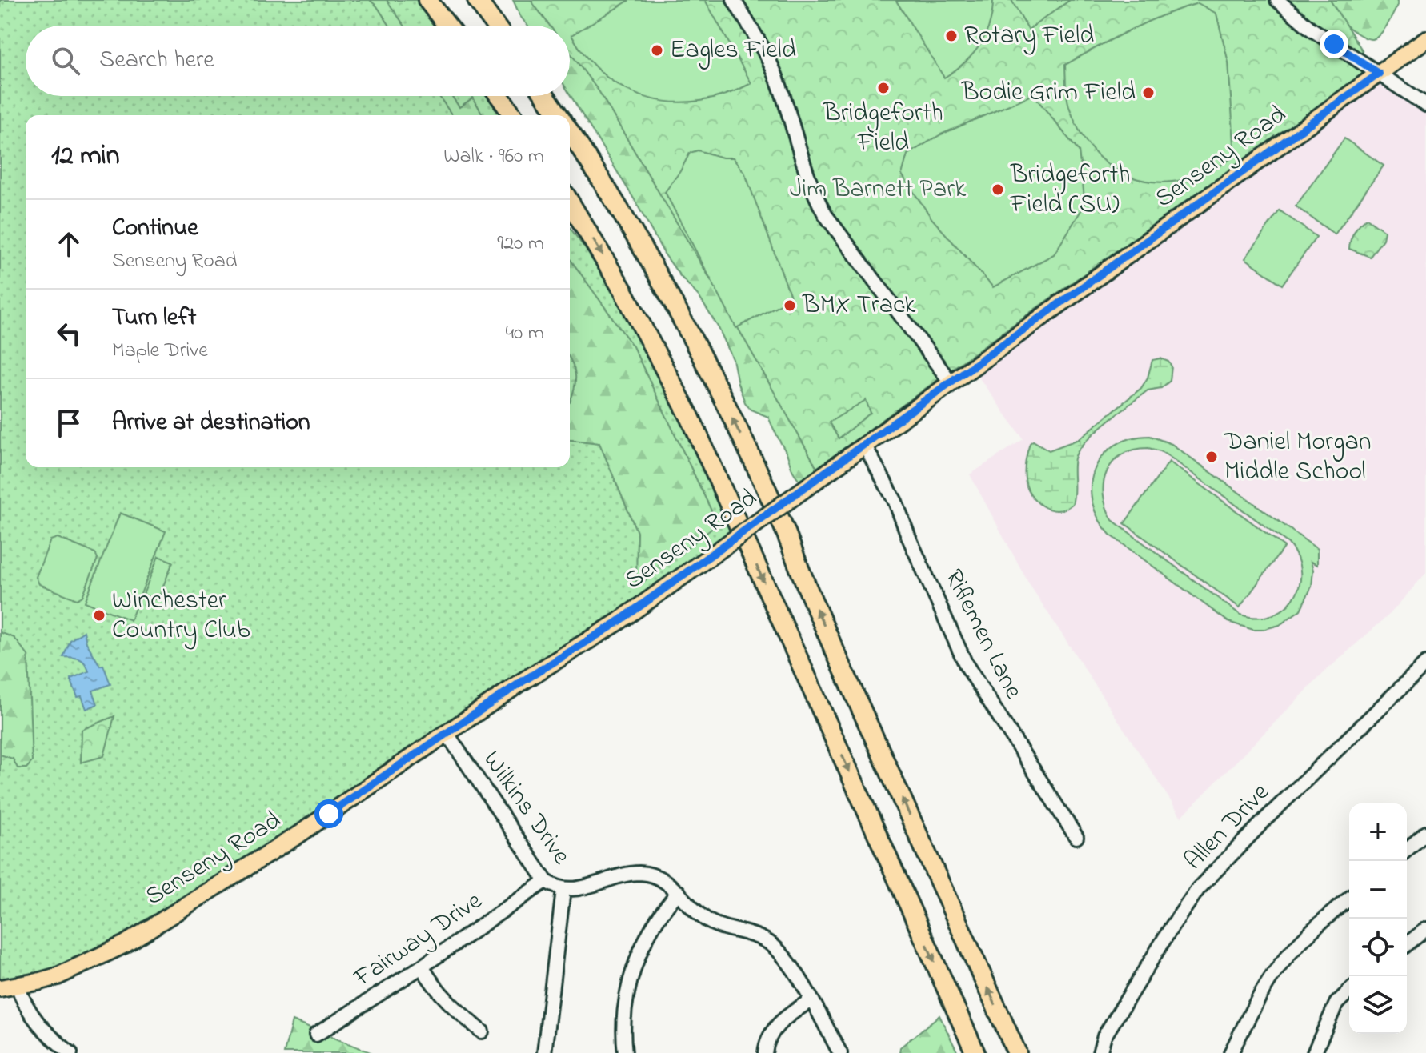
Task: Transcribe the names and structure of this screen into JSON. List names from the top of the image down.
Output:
{
  "streets": {
    "main road": ["Senseny Road"],
    "street": [
      "Riflemen Lane",
      "Wilkins Drive",
      "Allen Drive",
      "Fairway Drive"
    ]
  },
  "crossings": [
    ["Senseny Road", "Riflemen Lane"],
    ["Senseny Road", "Wilkins Drive"],
    ["Wilkins Drive", "Fairway Drive"]
  ],
  "parks": ["Jim Barnett Park"],
  "places": [
    "Rotary Field",
    "Eagles Field",
    "Bridgeforth Field",
    "Bodie Grim Field",
    "Bridgeforth Field (SU)",
    "BMX Track",
    "Daniel Morgan Middle School",
    "Winchester Country Club"
  ],
  "page": {
    "search": "Search here",
    "heading": ["12 min", "Walk · 960 m"],
    "list": [
      ["Continue", "Senseny Road", "920 m"],
      ["Turn left", "Maple Drive", "40 m"],
      "Arrive at destination"
    ],
    "map_buttons": ["+", "−"]
  }
}
